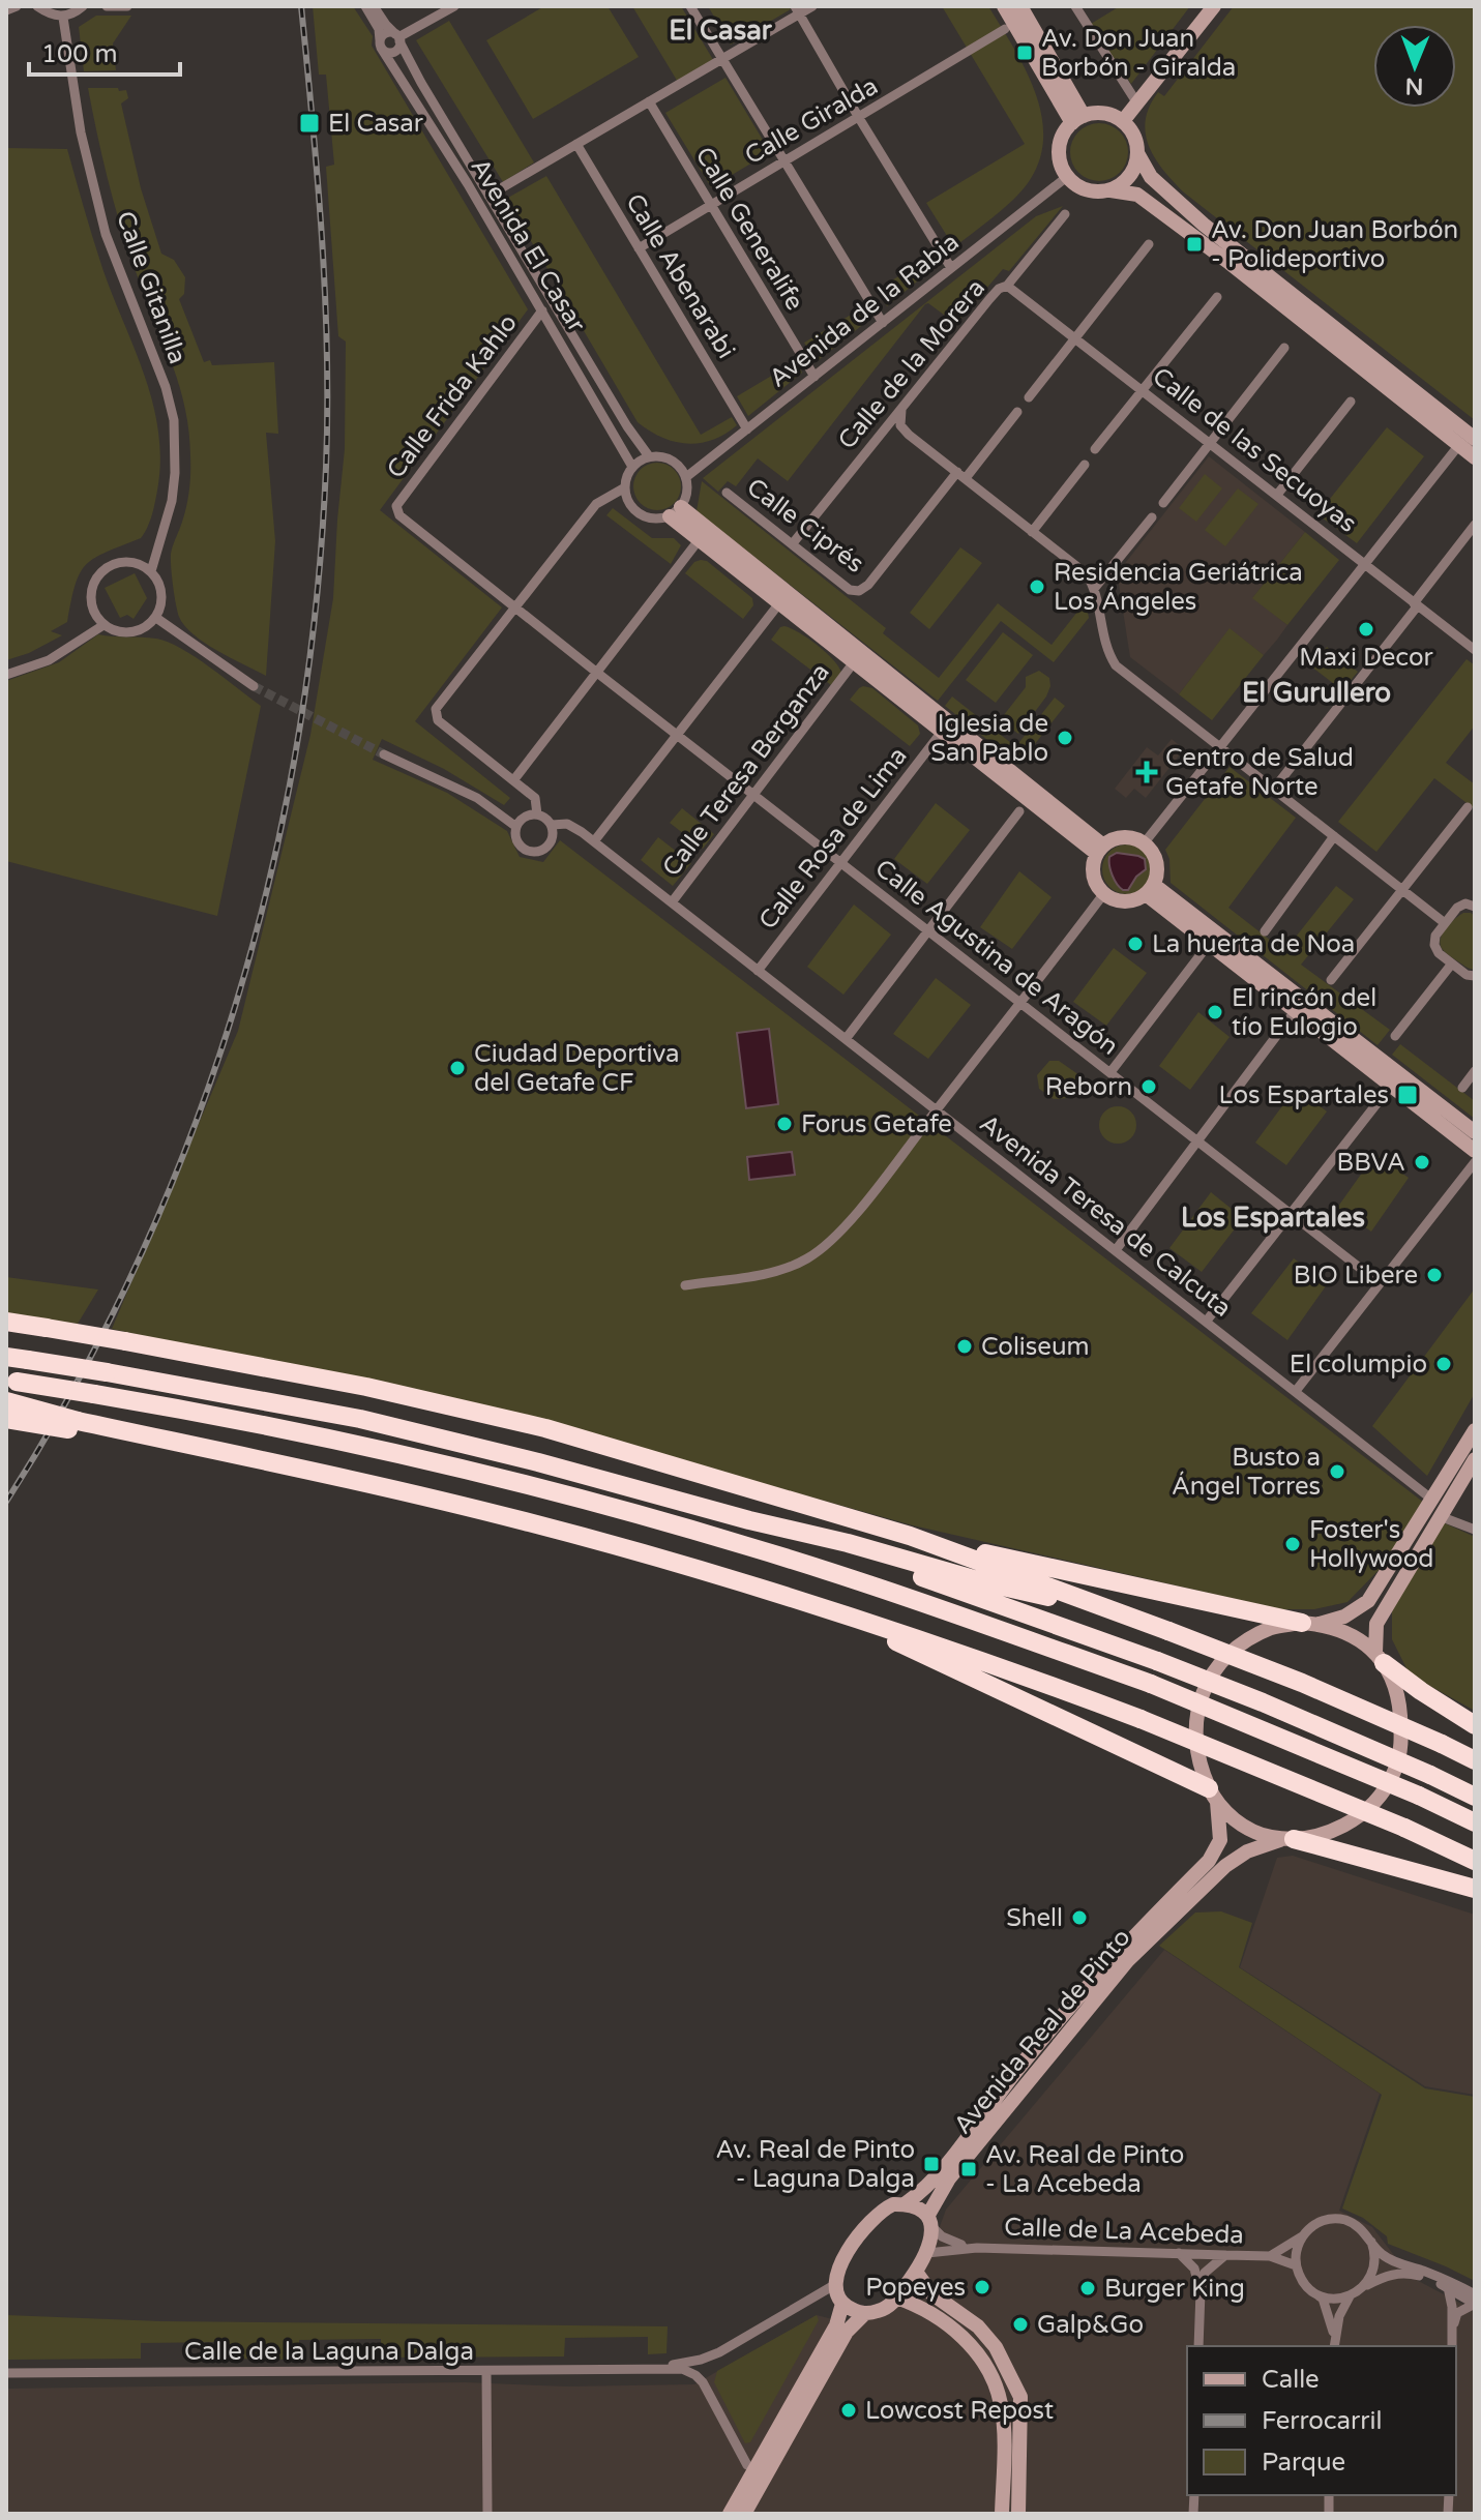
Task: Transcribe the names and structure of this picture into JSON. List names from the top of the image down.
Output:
{
  "streets": {
    "street": [
      "Calle Giralda",
      "Calle Generalife",
      "Avenida El Casar",
      "Calle Abenarabi",
      "Calle Gitanilla",
      "Avenida de la Rabia",
      "Calle de la Morera",
      "Calle Frida Kahlo",
      "Calle de las Secuoyas",
      "Calle Ciprés",
      "Calle Teresa Berganza",
      "Calle Rosa de Lima",
      "Calle Agustina de Aragón",
      "Avenida Teresa de Calcuta",
      "Avenida Real de Pinto",
      "Calle de La Acebeda",
      "Calle de la Laguna Dalga"
    ]
  },
  "crossings": [
    ["Calle Giralda", "Calle Generalife"],
    ["Calle Giralda", "Calle Abenarabi"],
    ["Calle Generalife", "Avenida de la Rabia"],
    ["Avenida El Casar", "Avenida de la Rabia"],
    ["Avenida El Casar", "Calle Frida Kahlo"],
    ["Calle Abenarabi", "Avenida de la Rabia"],
    ["Calle de la Morera", "Calle de las Secuoyas"],
    ["Calle de la Morera", "Calle Ciprés"],
    ["Calle Frida Kahlo", "Calle Agustina de Aragón"],
    ["Calle Teresa Berganza", "Calle Agustina de Aragón"],
    ["Calle Teresa Berganza", "Avenida Teresa de Calcuta"],
    ["Calle Rosa de Lima", "Calle Agustina de Aragón"],
    ["Calle Rosa de Lima", "Avenida Teresa de Calcuta"],
    ["Avenida Real de Pinto", "Calle de La Acebeda"],
    ["Avenida Real de Pinto", "Calle de la Laguna Dalga"],
    ["Calle de La Acebeda", "Calle de la Laguna Dalga"]
  ],
  "districts": ["El Casar", "El Gurullero", "Los Espartales"],
  "places": {
    "transit": [
      "Av. Don Juan Borbón - Giralda",
      "El Casar",
      "Av. Don Juan Borbón - Polideportivo",
      "Los Espartales",
      "Av. Real de Pinto - Laguna Dalga",
      "Av. Real de Pinto - La Acebeda"
    ],
    "other": [
      "Residencia Geriátrica Los Ángeles",
      "Maxi Decor",
      "Iglesia de San Pablo",
      "La huerta de Noa",
      "El rincón del tío Eulogio",
      "Ciudad Deportiva del Getafe CF",
      "Reborn",
      "Forus Getafe",
      "BBVA",
      "BIO Libere",
      "Coliseum",
      "El columpio",
      "Busto a Ángel Torres",
      "Foster's Hollywood",
      "Shell",
      "Popeyes",
      "Burger King",
      "Galp&Go",
      "Lowcost Repost"
    ],
    "health": ["Centro de Salud Getafe Norte"]
  },
  "legend": ["Calle", "Ferrocarril", "Parque"],
  "scale_bar": "100 m",
  "north": "bottom"
}
